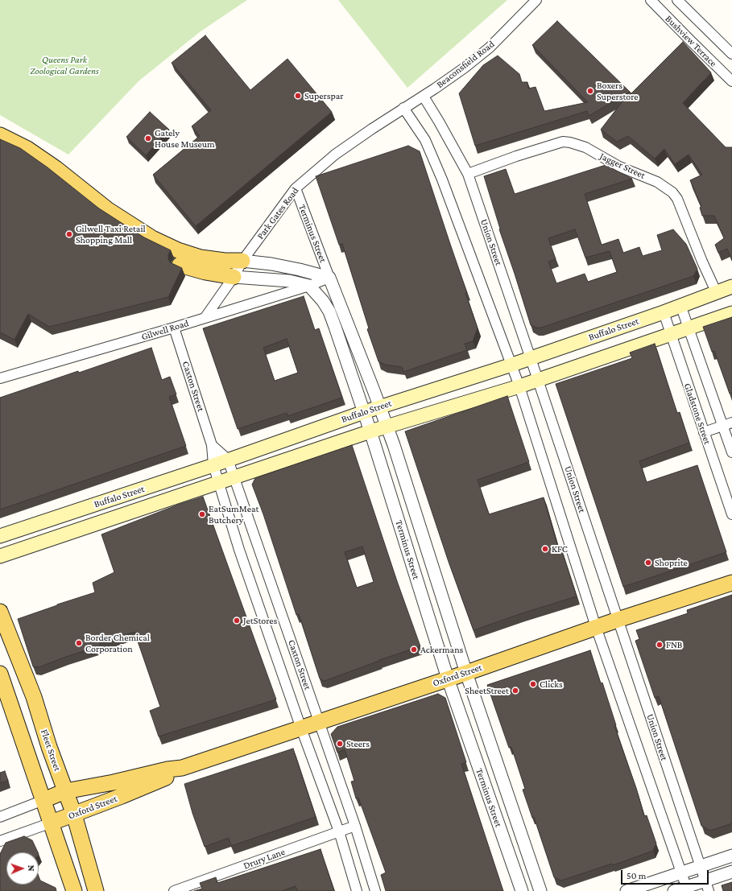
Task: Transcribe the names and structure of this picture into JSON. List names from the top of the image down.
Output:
{
  "streets": {
    "main road": ["Buffalo Street", "Oxford Street", "Fleet Street"],
    "street": [
      "Bushview Terrace",
      "Beaconsfield Road",
      "Jagger Street",
      "Park Gates Road",
      "Terminus Street",
      "Union Street",
      "Gilwell Road",
      "Caxton Street",
      "Gladstone Street",
      "Drury Lane"
    ]
  },
  "crossings": [
    ["Beaconsfield Road", "Park Gates Road"],
    ["Beaconsfield Road", "Union Street"],
    ["Jagger Street", "Union Street"],
    ["Jagger Street", "Buffalo Street"],
    ["Park Gates Road", "Terminus Street"],
    ["Park Gates Road", "Gilwell Road"],
    ["Terminus Street", "Buffalo Street"],
    ["Terminus Street", "Gilwell Road"],
    ["Terminus Street", "Oxford Street"],
    ["Union Street", "Buffalo Street"],
    ["Union Street", "Oxford Street"],
    ["Buffalo Street", "Caxton Street"],
    ["Buffalo Street", "Gladstone Street"],
    ["Gilwell Road", "Caxton Street"],
    ["Caxton Street", "Oxford Street"],
    ["Caxton Street", "Drury Lane"],
    ["Oxford Street", "Fleet Street"]
  ],
  "parks": ["Queens Park Zoological Gardens"],
  "places": [
    "Boxers Superstore",
    "Superspar",
    "Gately House Museum",
    "Gilwell Taxi Retail Shopping Mall",
    "EatSumMeat Butchery",
    "KFC",
    "Shoprite",
    "JetStores",
    "Border Chemical Corporation",
    "FNB",
    "Ackermans",
    "Clicks",
    "SheetStreet",
    "Steers"
  ],
  "scale_bar": "50 m",
  "north": "right"
}
